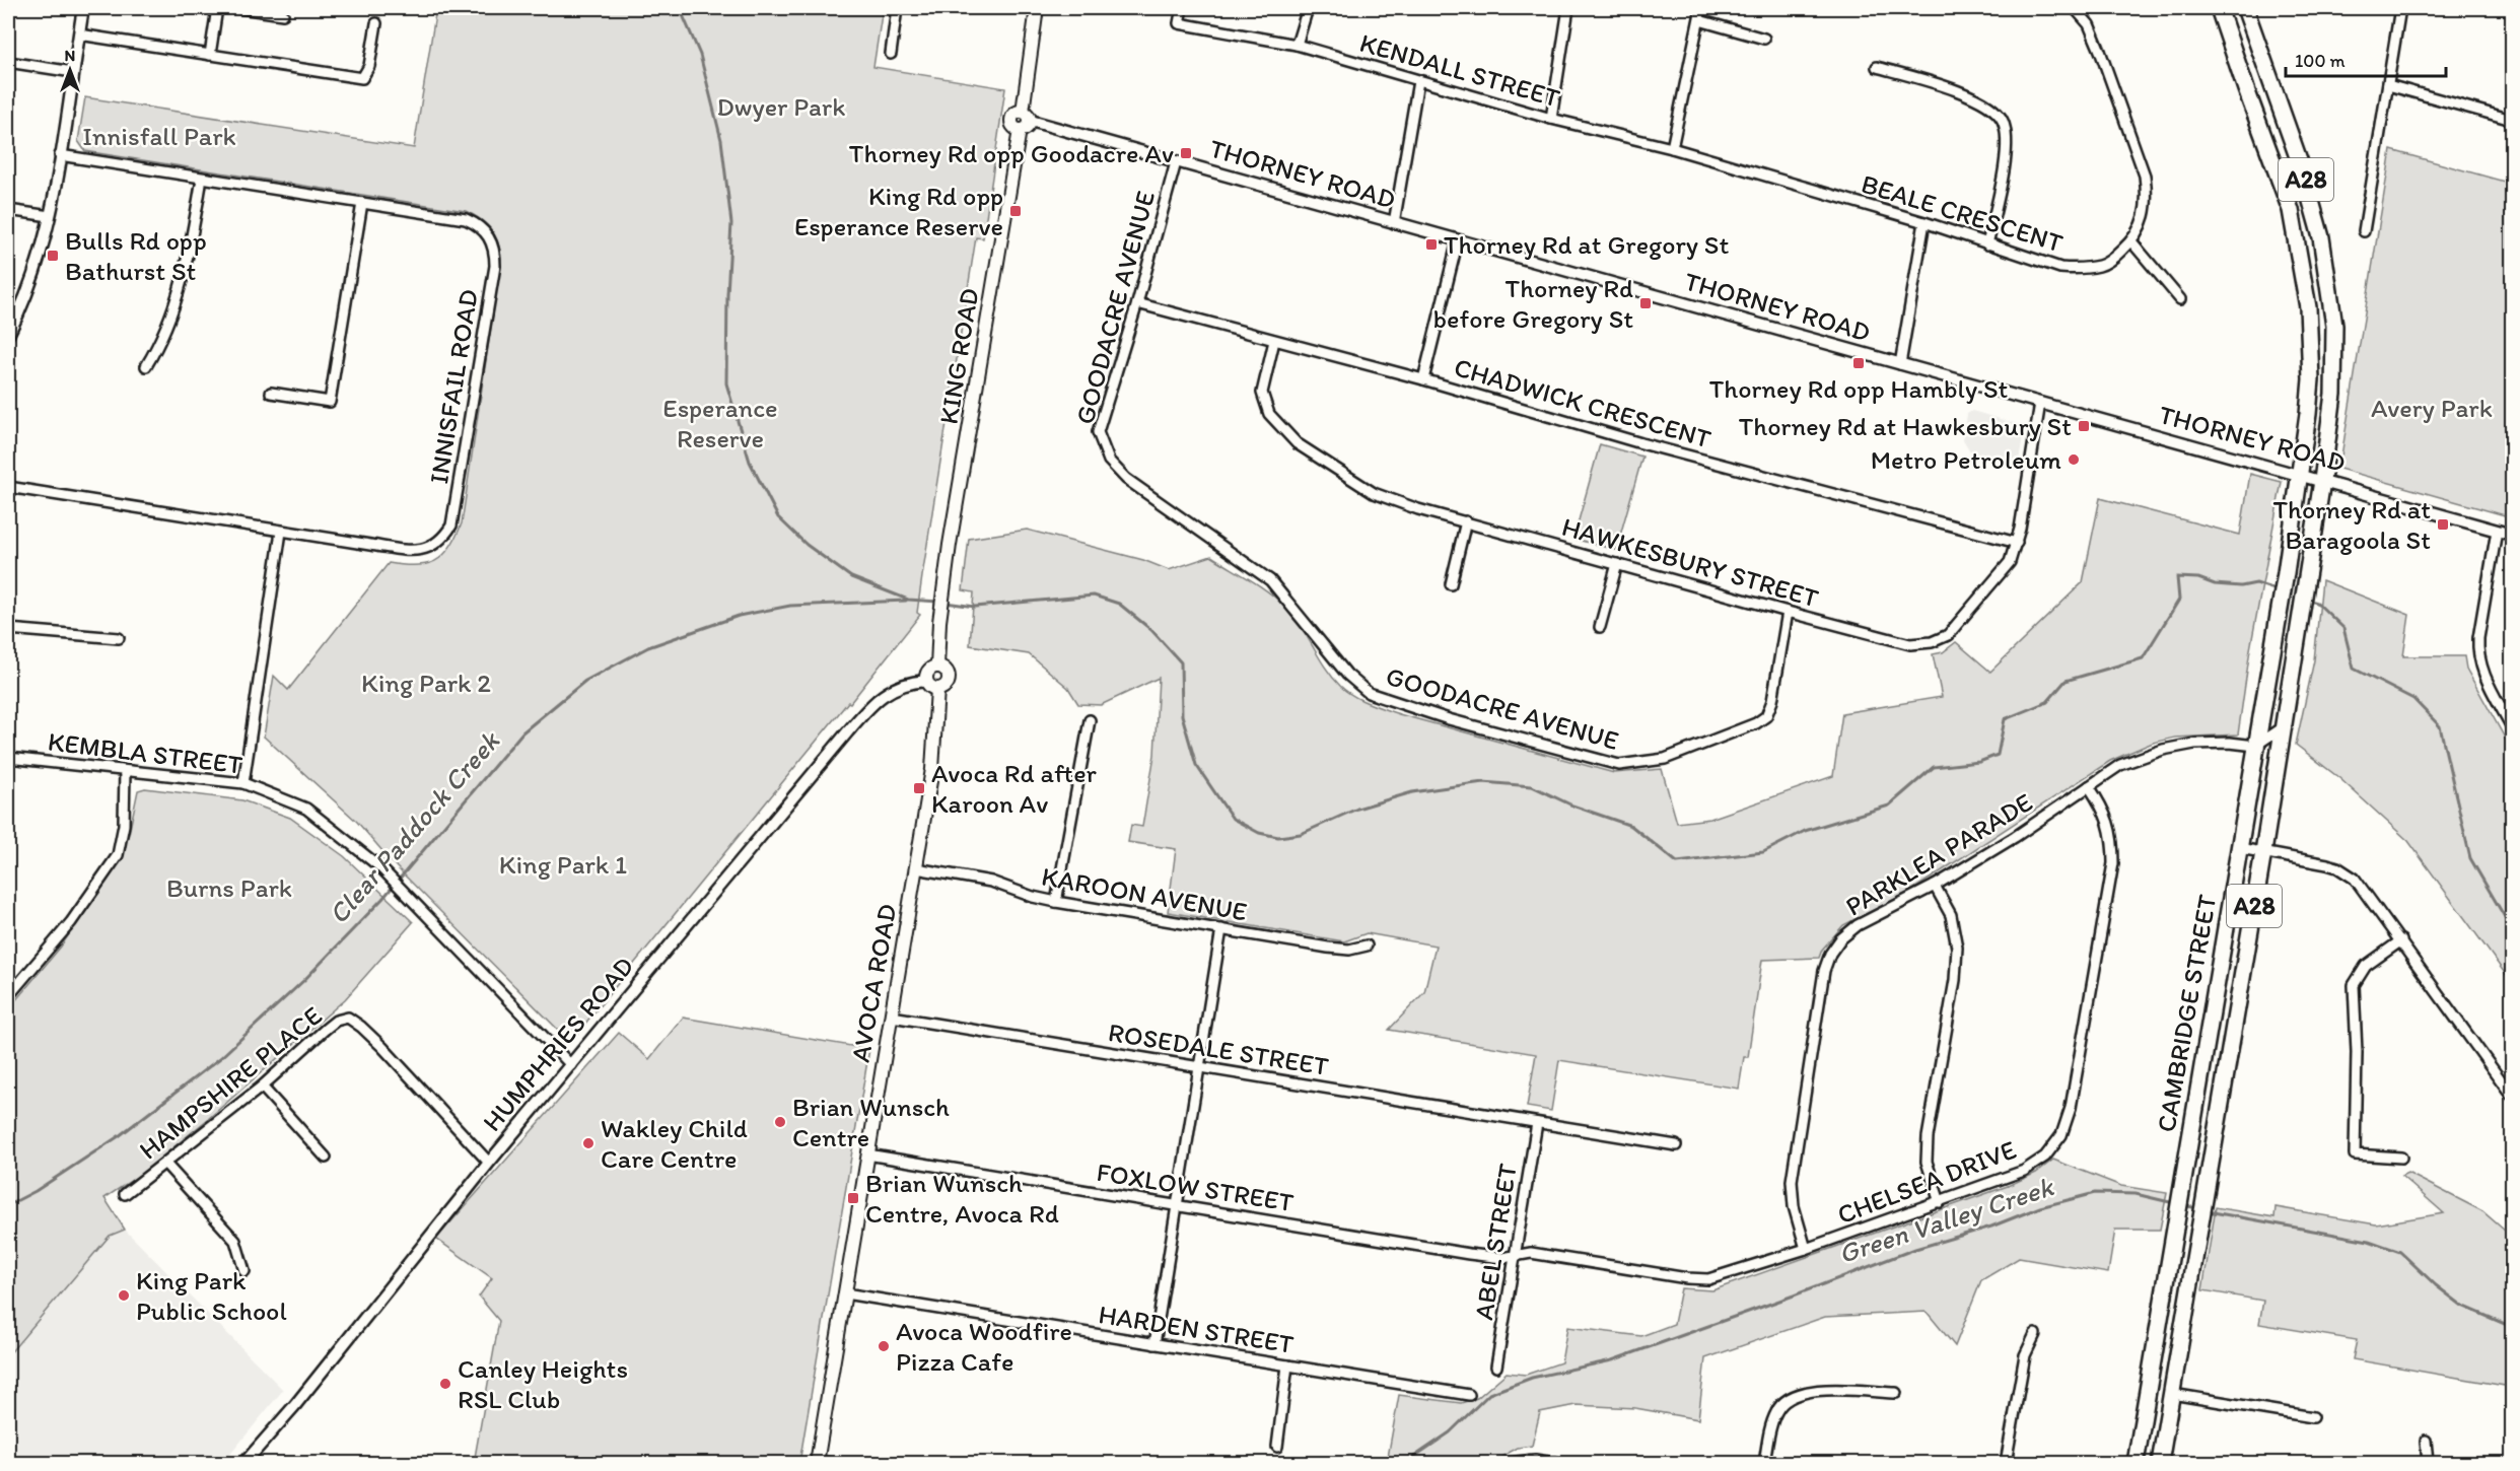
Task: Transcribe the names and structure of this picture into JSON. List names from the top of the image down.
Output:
{
  "streets": {
    "highway": ["A28", "CAMBRIDGE STREET"],
    "main road": ["KING ROAD", "AVOCA ROAD"],
    "street": [
      "KENDALL STREET",
      "THORNEY ROAD",
      "BEALE CRESCENT",
      "GOODACRE AVENUE",
      "INNISFAIL ROAD",
      "CHADWICK CRESCENT",
      "HAWKESBURY STREET",
      "KEMBLA STREET",
      "PARKLEA PARADE",
      "KAROON AVENUE",
      "HUMPHRIES ROAD",
      "ROSEDALE STREET",
      "HAMPSHIRE PLACE",
      "CHELSEA DRIVE",
      "FOXLOW STREET",
      "ABEL STREET",
      "HARDEN STREET"
    ]
  },
  "crossings": [
    ["KENDALL STREET", "BEALE CRESCENT"],
    ["THORNEY ROAD", "A28"],
    ["THORNEY ROAD", "GOODACRE AVENUE"],
    ["THORNEY ROAD", "KING ROAD"],
    ["THORNEY ROAD", "HAWKESBURY STREET"],
    ["THORNEY ROAD", "CAMBRIDGE STREET"],
    ["A28", "CAMBRIDGE STREET"],
    ["GOODACRE AVENUE", "CHADWICK CRESCENT"],
    ["GOODACRE AVENUE", "HAWKESBURY STREET"],
    ["KING ROAD", "AVOCA ROAD"],
    ["CHADWICK CRESCENT", "HAWKESBURY STREET"],
    ["KEMBLA STREET", "HUMPHRIES ROAD"],
    ["PARKLEA PARADE", "CAMBRIDGE STREET"],
    ["PARKLEA PARADE", "CHELSEA DRIVE"],
    ["KAROON AVENUE", "AVOCA ROAD"],
    ["AVOCA ROAD", "HUMPHRIES ROAD"],
    ["AVOCA ROAD", "ROSEDALE STREET"],
    ["AVOCA ROAD", "FOXLOW STREET"],
    ["AVOCA ROAD", "HARDEN STREET"],
    ["HUMPHRIES ROAD", "HAMPSHIRE PLACE"],
    ["ROSEDALE STREET", "ABEL STREET"],
    ["CHELSEA DRIVE", "FOXLOW STREET"],
    ["CHELSEA DRIVE", "ABEL STREET"],
    ["FOXLOW STREET", "ABEL STREET"]
  ],
  "water": ["Clear Paddock Creek", "Green Valley Creek"],
  "parks": [
    "Dwyer Park",
    "Innisfall Park",
    "Esperance Reserve",
    "Avery Park",
    "King Park 2",
    "King Park 1",
    "Burns Park"
  ],
  "places": {
    "transit": [
      "Thorney Rd opp Goodacre Av",
      "King Rd opp Esperance Reserve",
      "Thorney Rd at Gregory St",
      "Bulls Rd opp Bathurst St",
      "Thorney Rd before Gregory St",
      "Thorney Rd opp Hambly St",
      "Thorney Rd at Hawkesbury St",
      "Thorney Rd at Baragoola St",
      "Avoca Rd after Karoon Av",
      "Brian Wunsch Centre, Avoca Rd"
    ],
    "other": [
      "Metro Petroleum",
      "Brian Wunsch Centre",
      "Wakley Child Care Centre",
      "King Park Public School",
      "Avoca Woodfire Pizza Cafe",
      "Canley Heights RSL Club"
    ]
  },
  "scale_bar": "100 m",
  "north": "top"
}
